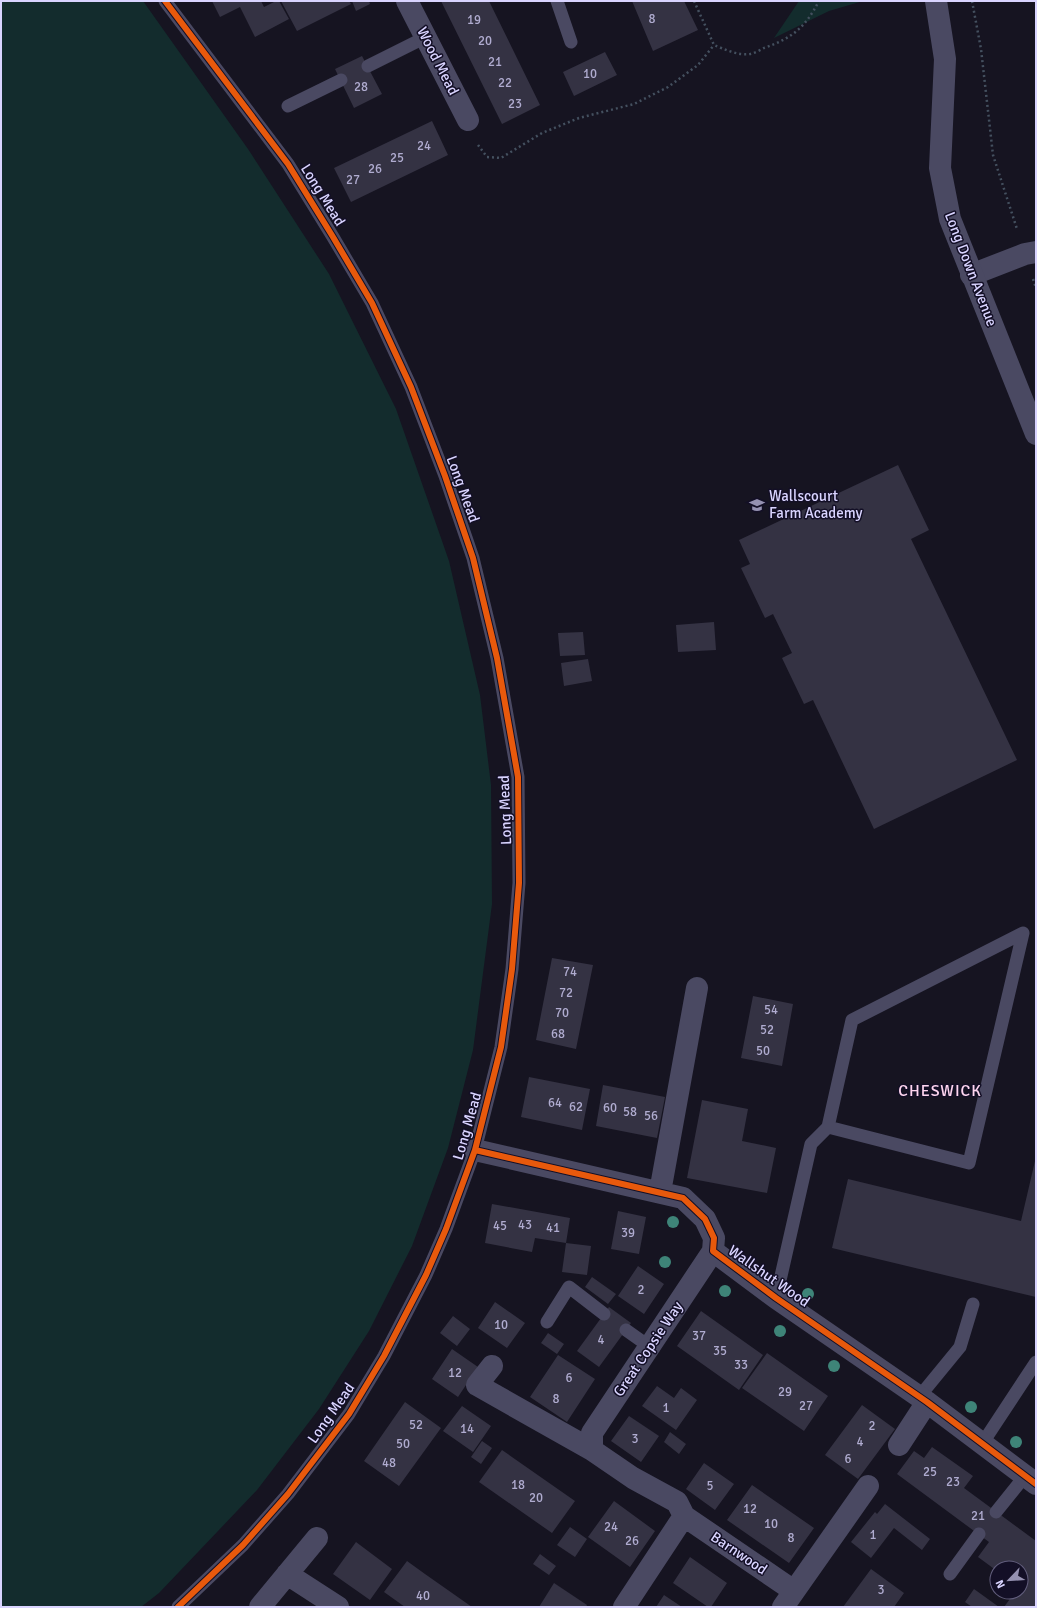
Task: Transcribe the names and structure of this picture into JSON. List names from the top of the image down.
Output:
{
  "streets": {
    "street": [
      "Wood Mead",
      "Long Down Avenue",
      "Wallshut Wood",
      "Great Copsie Way",
      "Barnwood"
    ],
    "lane": ["Long Mead"]
  },
  "crossings": [
    ["Long Mead", "Wallshut Wood"],
    ["Wallshut Wood", "Great Copsie Way"]
  ],
  "districts": ["CHESWICK"],
  "places": {
    "school or university": ["Wallscourt Farm Academy"]
  },
  "house_numbers": [
    "8",
    "19",
    "20",
    "21",
    "10",
    "22",
    "28",
    "23",
    "24",
    "25",
    "26",
    "27",
    "74",
    "72",
    "54",
    "70",
    "52",
    "68",
    "50",
    "64",
    "62",
    "60",
    "58",
    "56",
    "43",
    "45",
    "41",
    "39",
    "2",
    "10",
    "37",
    "4",
    "35",
    "33",
    "12",
    "6",
    "29",
    "8",
    "27",
    "1",
    "52",
    "2",
    "14",
    "3",
    "4",
    "50",
    "6",
    "48",
    "25",
    "23",
    "18",
    "5",
    "20",
    "12",
    "21",
    "10",
    "24",
    "1",
    "8",
    "26",
    "3",
    "40"
  ],
  "north": "bottom left"
}
